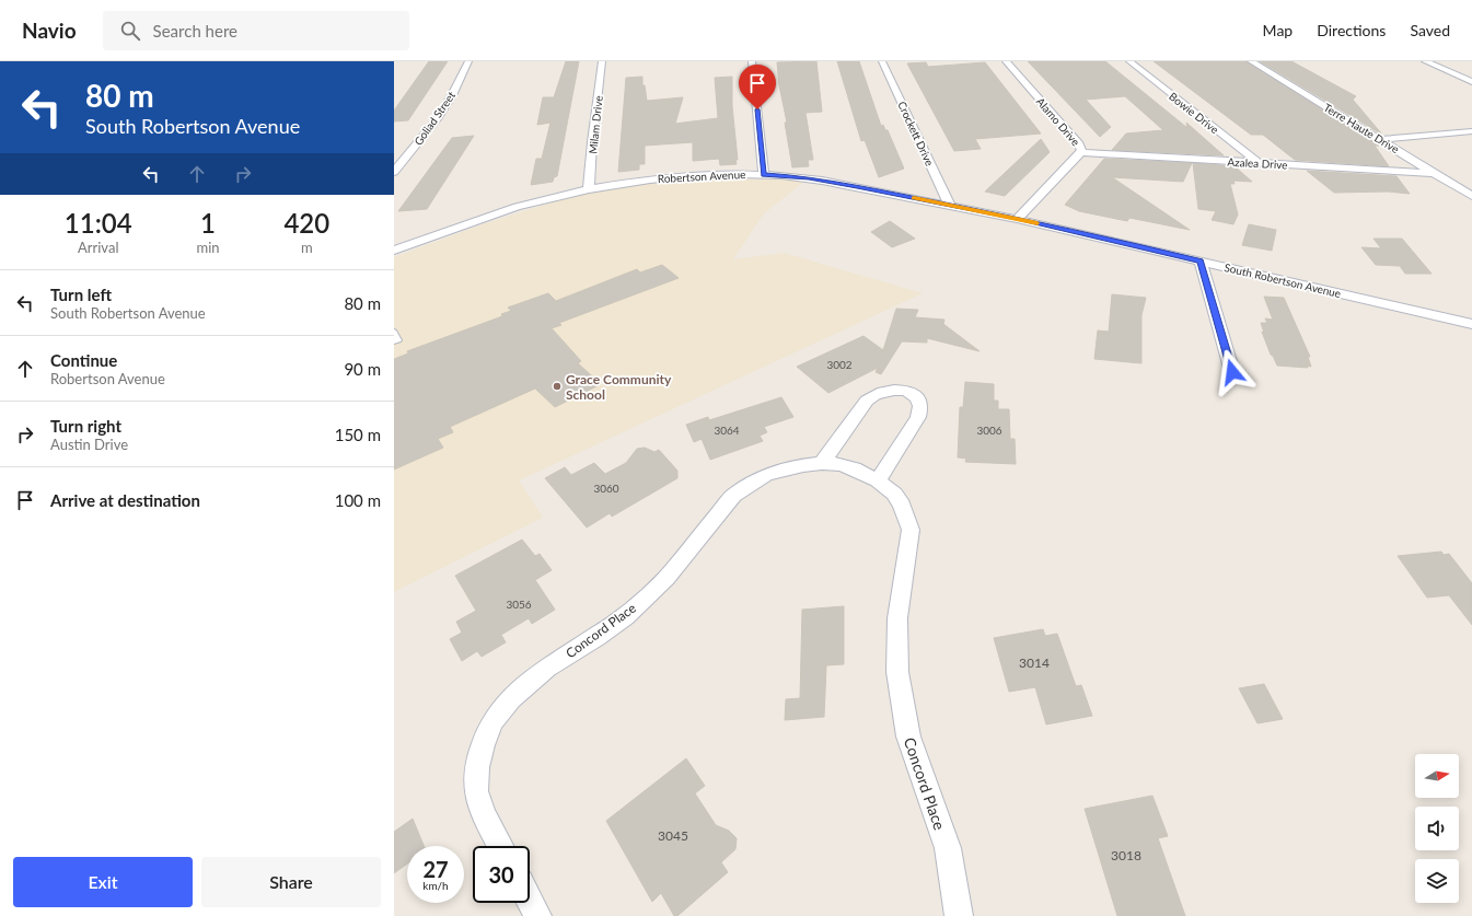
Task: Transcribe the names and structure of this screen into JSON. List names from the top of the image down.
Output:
{
  "streets": {
    "street": [
      "Bowie Drive",
      "Goliad Street",
      "Alamo Drive",
      "Milam Drive",
      "Terre Haute Drive",
      "Crockett Drive",
      "Azalea Drive",
      "Robertson Avenue",
      "South Robertson Avenue",
      "Concord Place"
    ]
  },
  "crossings": [
    ["Bowie Drive", "Azalea Drive"],
    ["Alamo Drive", "Azalea Drive"],
    ["Alamo Drive", "Robertson Avenue"],
    ["Alamo Drive", "South Robertson Avenue"],
    ["Milam Drive", "Robertson Avenue"],
    ["Terre Haute Drive", "Azalea Drive"],
    ["Crockett Drive", "Robertson Avenue"],
    ["Robertson Avenue", "South Robertson Avenue"]
  ],
  "places": ["Grace Community School"],
  "house_numbers": [
    "3002",
    "3064",
    "3006",
    "3060",
    "3056",
    "3014",
    "3045",
    "3018"
  ],
  "north": "right",
  "page": {
    "header": "Navio",
    "search": "Search here",
    "nav": ["Map", "Directions", "Saved"],
    "turn": ["80 m", "South Robertson Avenue"],
    "eta": [
      "11:04",
      "Arrival",
      "1",
      "min",
      "420",
      "m"
    ],
    "list": [
      {
        "name": "Turn left",
        "note": "South Robertson Avenue",
        "value": "80 m"
      },
      {
        "name": "Continue",
        "note": "Robertson Avenue",
        "value": "90 m"
      },
      {
        "name": "Turn right",
        "note": "Austin Drive",
        "value": "150 m"
      },
      {
        "name": "Arrive at destination",
        "value": "100 m"
      }
    ],
    "speed": "27 km/h",
    "limit": "30",
    "buttons": ["Exit", "Share"]
  }
}
